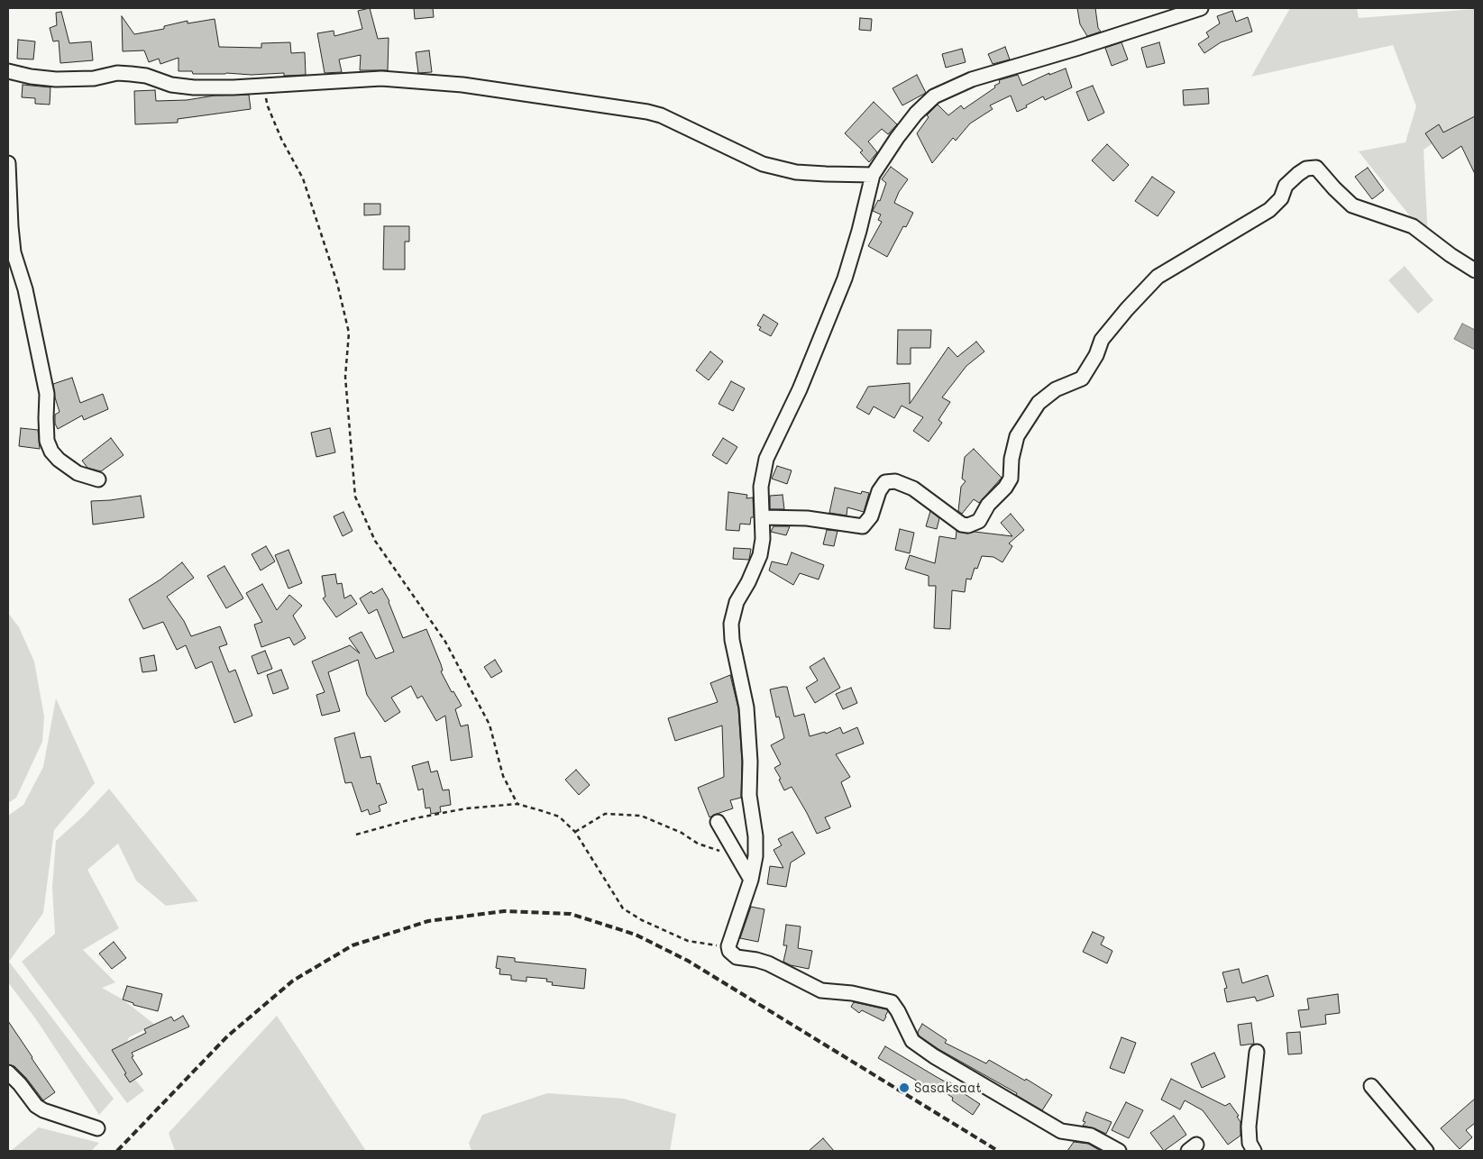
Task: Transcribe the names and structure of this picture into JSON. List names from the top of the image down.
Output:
{
  "places": ["Sasaksaat"]
}
